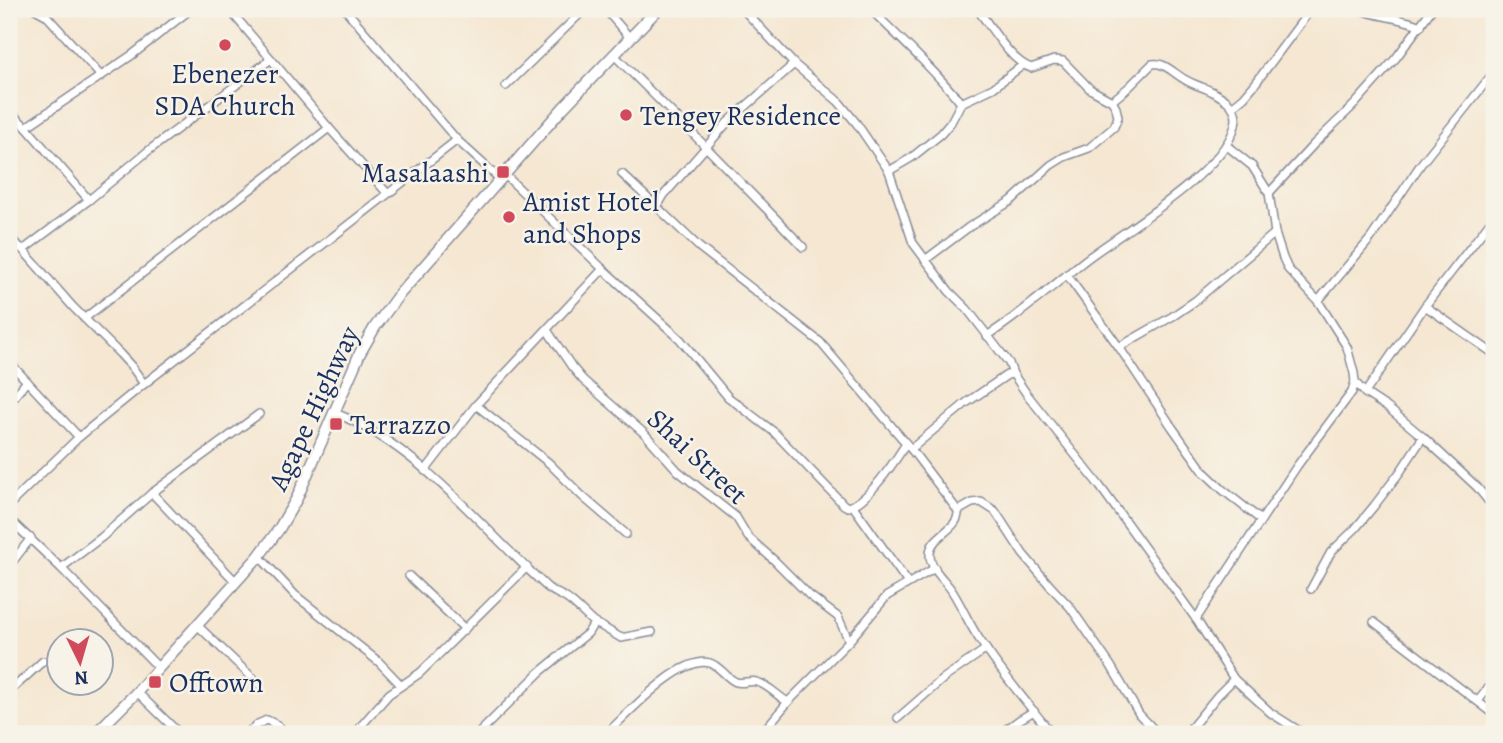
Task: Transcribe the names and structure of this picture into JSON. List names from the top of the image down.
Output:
{
  "streets": {
    "street": ["Agape Highway", "Shai Street"]
  },
  "places": {
    "other": ["Ebenezer SDA Church", "Tengey Residence", "Amist Hotel and Shops"],
    "transit": ["Masalaashi", "Tarrazzo", "Offtown"]
  },
  "north": "bottom"
}
